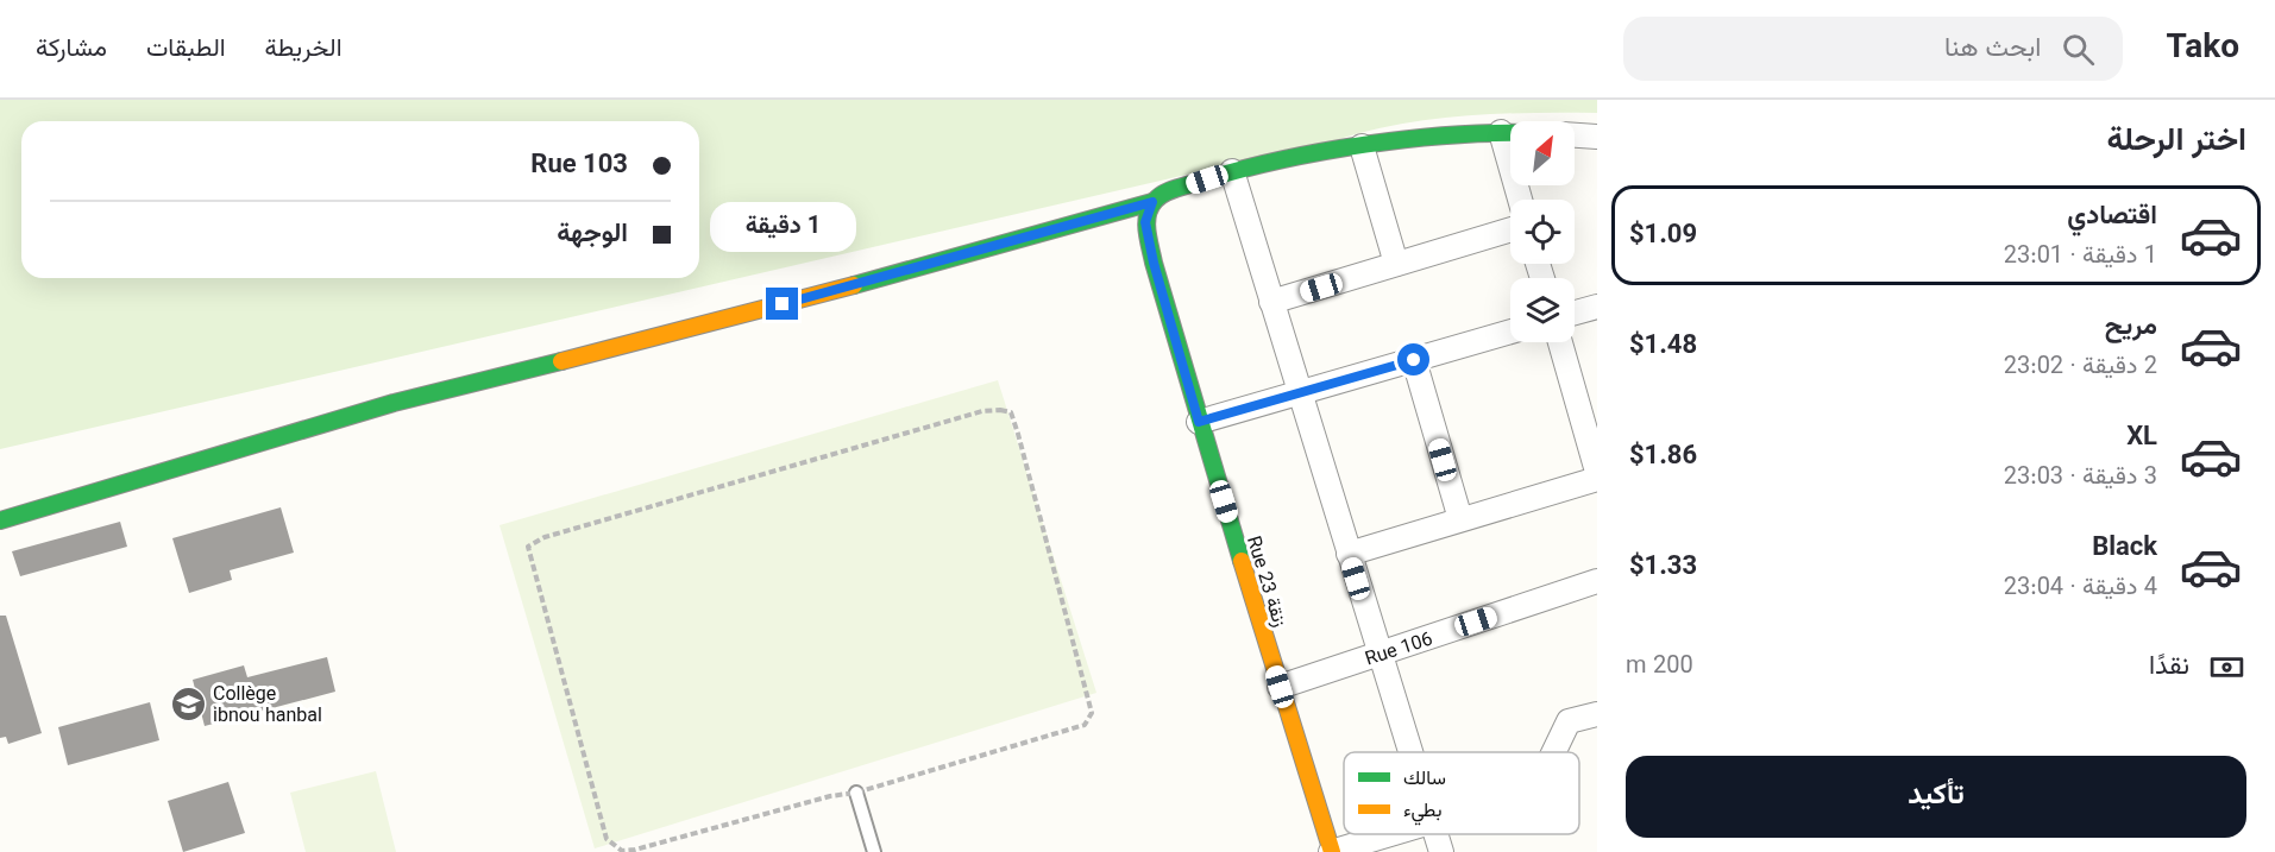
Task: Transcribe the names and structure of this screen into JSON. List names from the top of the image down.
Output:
{
  "streets": {
    "street": ["Rue 23 زنقة", "Rue 106"]
  },
  "crossings": [
    ["Rue 23 زنقة", "Rue 106"]
  ],
  "places": {
    "school or university": ["Collège ibnou hanbal"]
  },
  "legend": ["سالك", "بطيء"],
  "north": "top right",
  "page": {
    "header": "Tako",
    "search": "ابحث هنا",
    "nav": ["الخريطة", "الطبقات", "مشاركة"],
    "heading": "اختر الرحلة",
    "banner": ["Rue 103", "الوجهة"],
    "list": [
      {
        "name": "اقتصادي",
        "note": "1 دقيقة · 23:01",
        "value": "$1.09"
      },
      {
        "name": "مريح",
        "note": "2 دقيقة · 23:02",
        "value": "$1.48"
      },
      {
        "name": "XL",
        "note": "3 دقيقة · 23:03",
        "value": "$1.86"
      },
      {
        "name": "Black",
        "note": "4 دقيقة · 23:04",
        "value": "$1.33"
      }
    ],
    "bubble": "1 دقيقة",
    "pay": ["نقدًا", "200 m"],
    "buttons": "تأكيد"
  }
}
